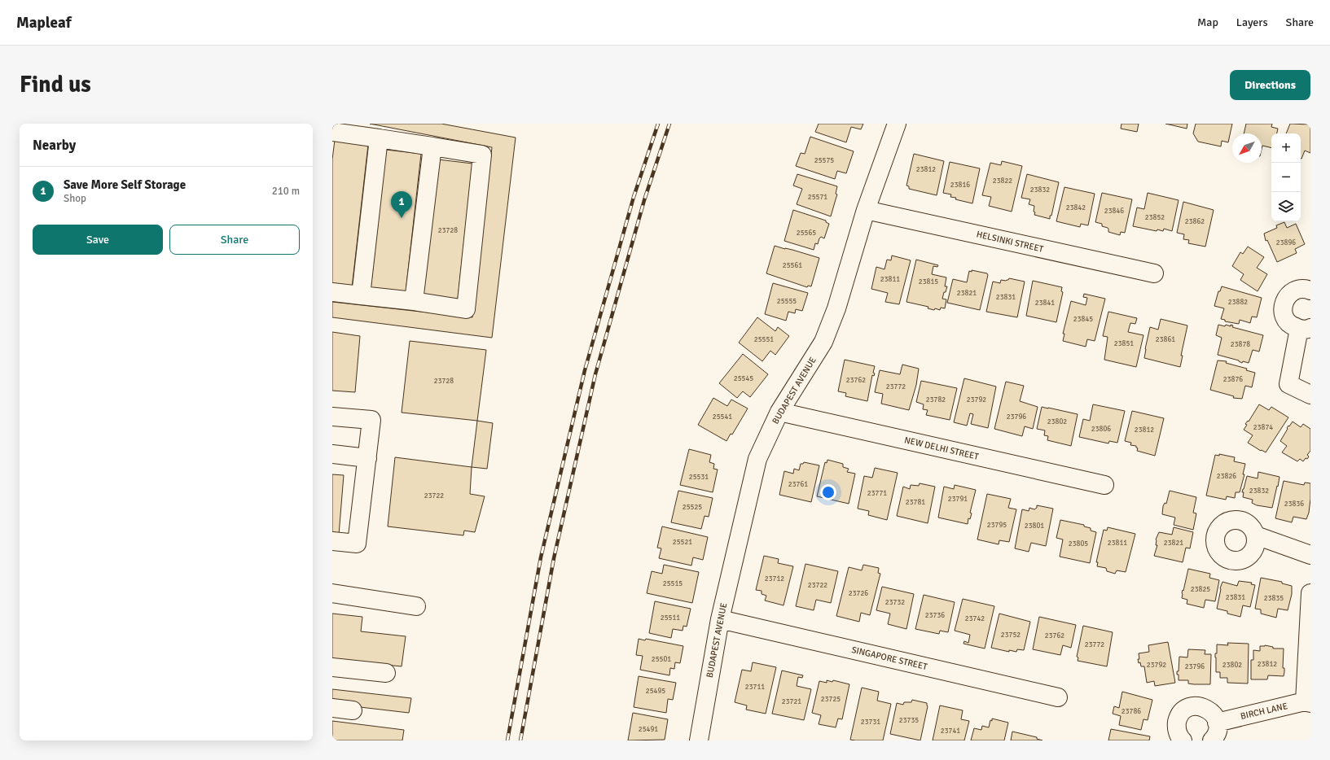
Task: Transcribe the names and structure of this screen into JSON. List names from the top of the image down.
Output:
{
  "streets": {
    "street": [
      "HELSINKI STREET",
      "BUDAPEST AVENUE",
      "NEW DELHI STREET",
      "SINGAPORE STREET",
      "BIRCH LANE"
    ]
  },
  "crossings": [
    ["HELSINKI STREET", "BUDAPEST AVENUE"],
    ["BUDAPEST AVENUE", "NEW DELHI STREET"],
    ["BUDAPEST AVENUE", "SINGAPORE STREET"]
  ],
  "house_numbers": [
    "25575",
    "23812",
    "23822",
    "23816",
    "23832",
    "25571",
    "23842",
    "23846",
    "23852",
    "23862",
    "23728",
    "25565",
    "23896",
    "25561",
    "23811",
    "23815",
    "23821",
    "23831",
    "25555",
    "23882",
    "23841",
    "23845",
    "25551",
    "23861",
    "23851",
    "23878",
    "25545",
    "23876",
    "23762",
    "23728",
    "23772",
    "23782",
    "23792",
    "25541",
    "23796",
    "23802",
    "23874",
    "23806",
    "23812",
    "23826",
    "25531",
    "23761",
    "23832",
    "23771",
    "23722",
    "23791",
    "23781",
    "23836",
    "25525",
    "23795",
    "23801",
    "25521",
    "23811",
    "23821",
    "23805",
    "23712",
    "25515",
    "23722",
    "23825",
    "23726",
    "23831",
    "23835",
    "23732",
    "23736",
    "25511",
    "23742",
    "23752",
    "23762",
    "23772",
    "25501",
    "23812",
    "23792",
    "23802",
    "23796",
    "23711",
    "25495",
    "23725",
    "23721",
    "23786",
    "23735",
    "23731",
    "25491",
    "23741"
  ],
  "north": "bottom left",
  "page": {
    "header": "Mapleaf",
    "nav": ["Map", "Layers", "Share"],
    "buttons": [
      "Directions",
      ["Save", "Share"]
    ],
    "title": "Find us",
    "heading": "Nearby",
    "map_buttons": ["+", "−"],
    "list": [
      {
        "mark": "1",
        "name": "Save More Self Storage",
        "note": "Shop",
        "value": "210 m"
      }
    ],
    "pins": "1"
  }
}
